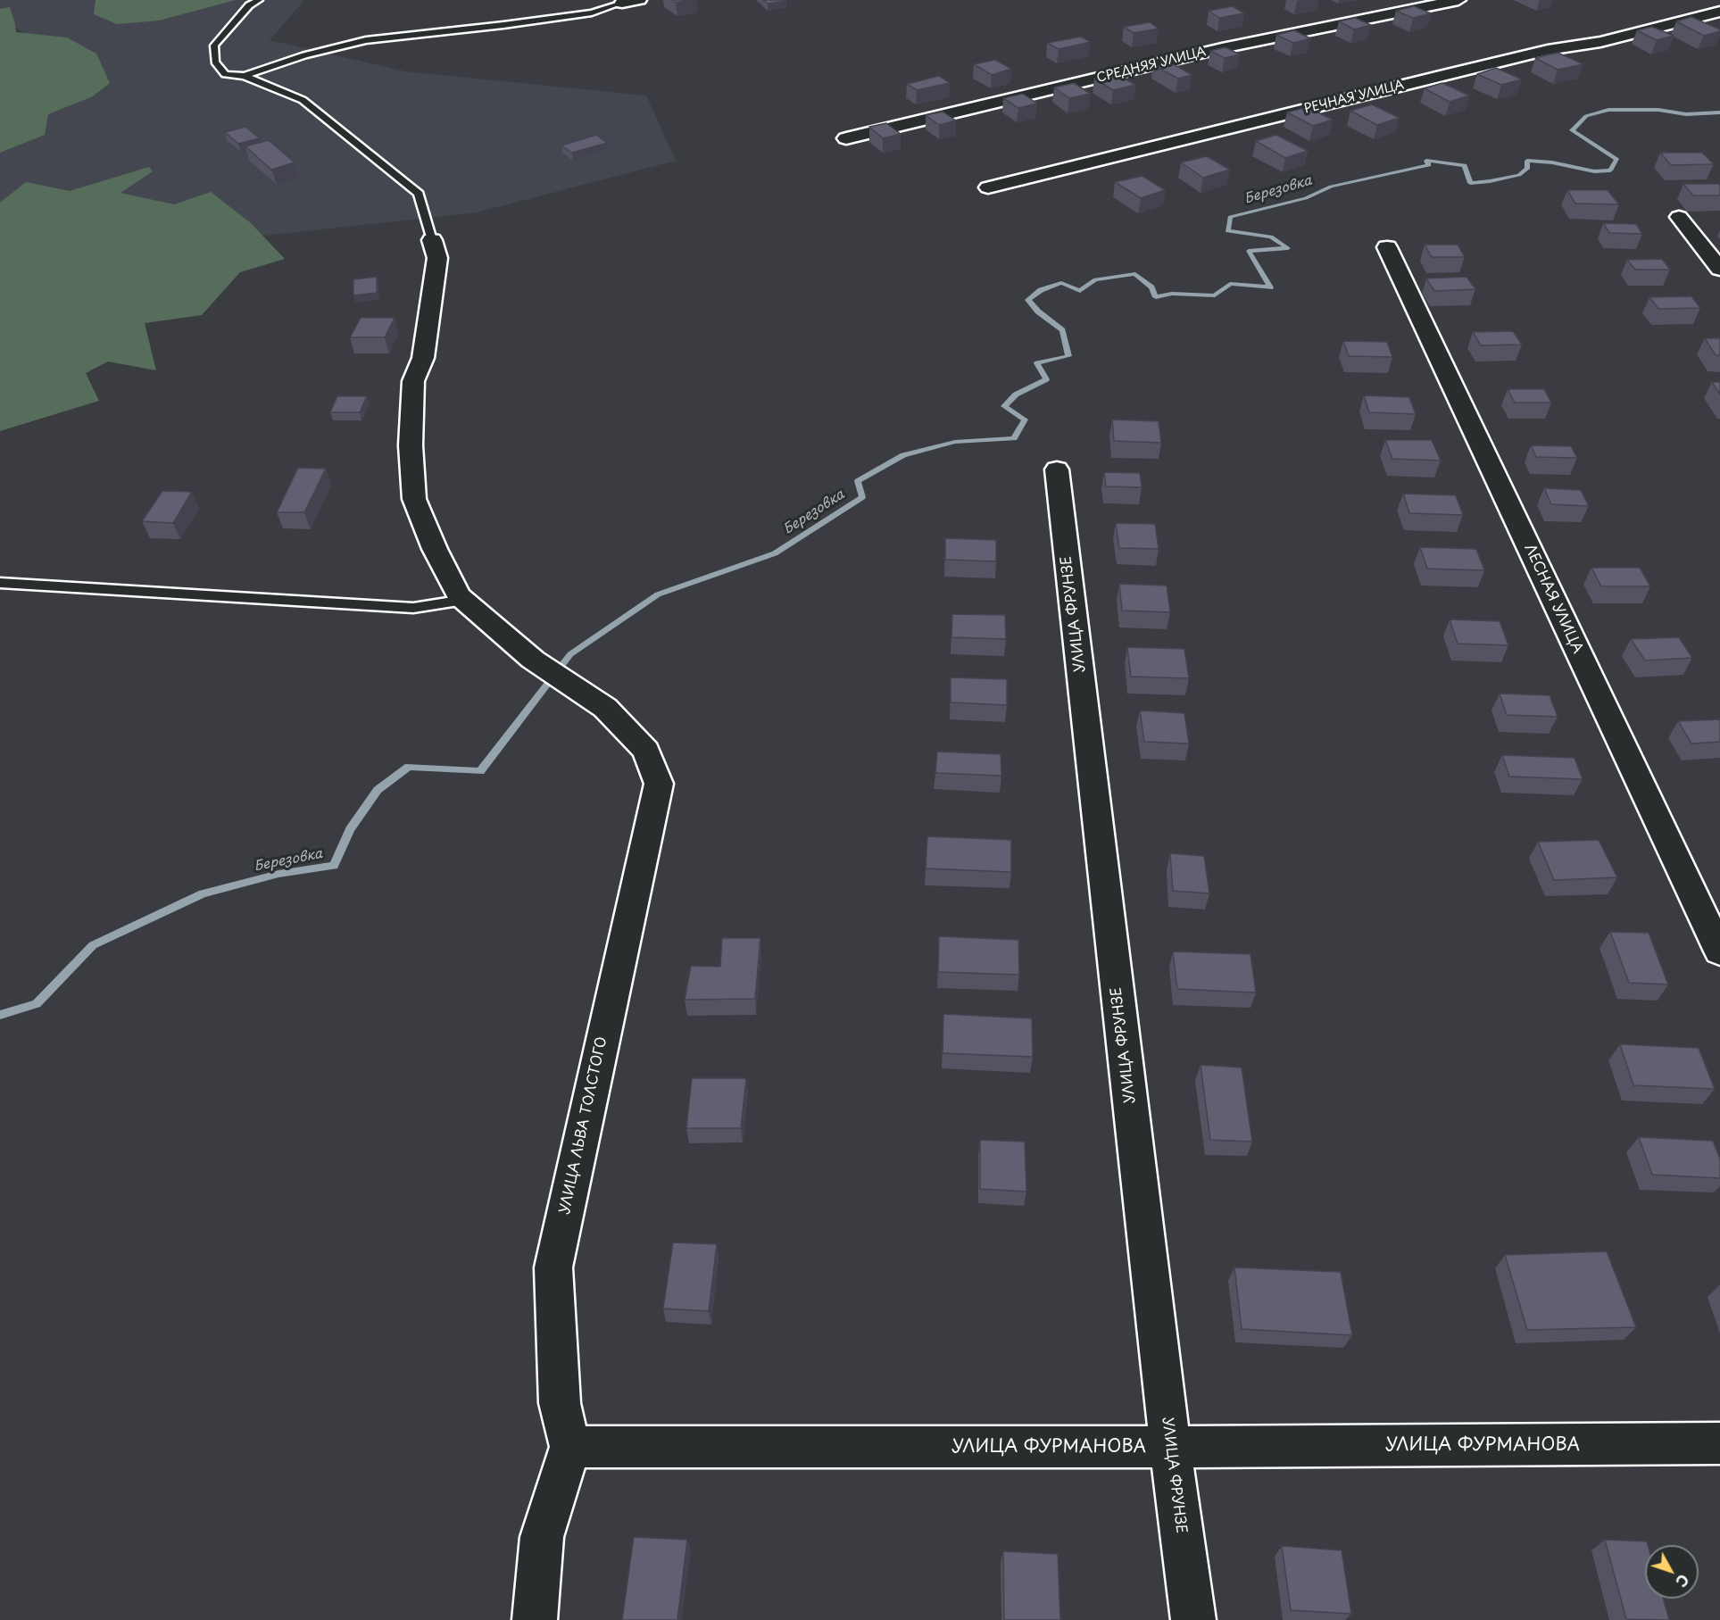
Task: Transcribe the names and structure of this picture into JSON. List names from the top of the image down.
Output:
{
  "streets": {
    "street": [
      "СРЕДНЯЯ УЛИЦА",
      "РЕЧНАЯ УЛИЦА",
      "ЛЕСНАЯ УЛИЦА",
      "УЛИЦА ФРУНЗЕ",
      "УЛИЦА ЛЬВА ТОЛСТОГО",
      "УЛИЦА ФУРМАНОВА"
    ]
  },
  "crossings": [
    ["УЛИЦА ФРУНЗЕ", "УЛИЦА ФУРМАНОВА"],
    ["УЛИЦА ЛЬВА ТОЛСТОГО", "УЛИЦА ФУРМАНОВА"]
  ],
  "water": ["Березовка"],
  "north": "bottom right"
}
